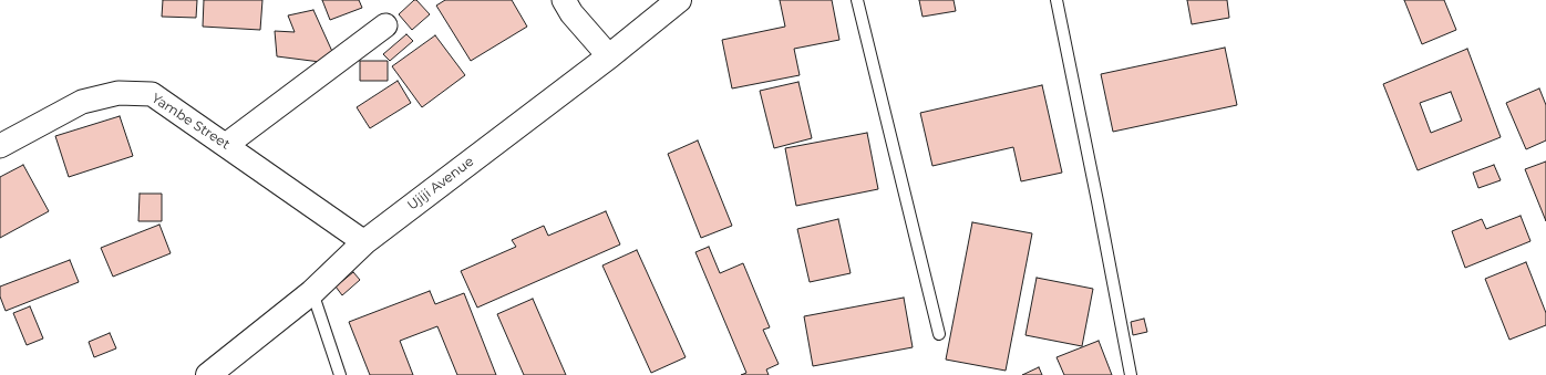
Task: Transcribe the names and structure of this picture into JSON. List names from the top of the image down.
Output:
{
  "streets": {
    "highway": ["Ujiji Avenue"],
    "street": ["Yambe Street"]
  },
  "crossings": [
    ["Yambe Street", "Ujiji Avenue"]
  ]
}
